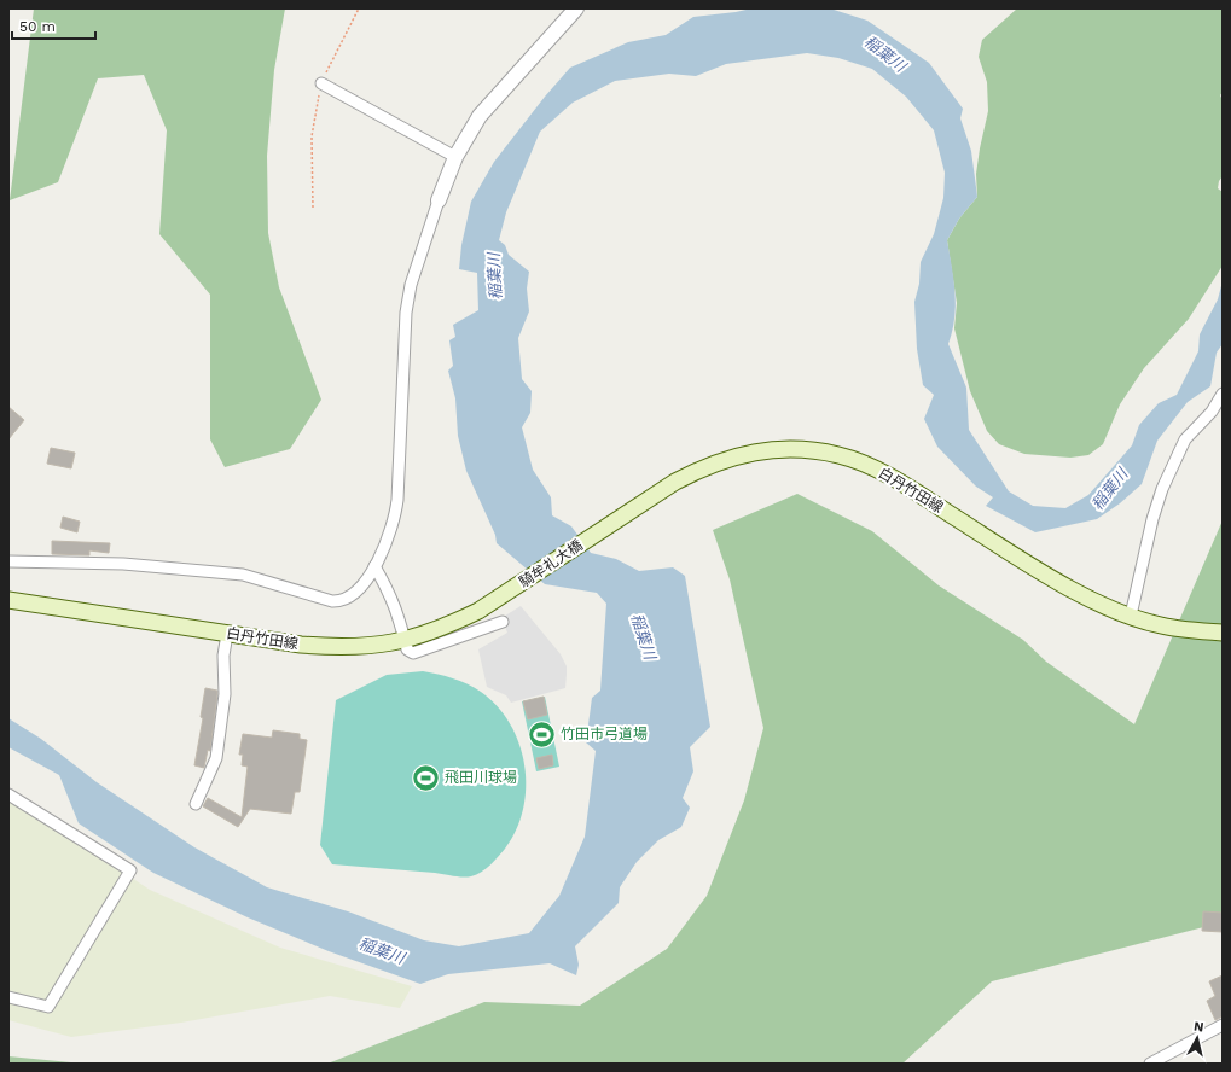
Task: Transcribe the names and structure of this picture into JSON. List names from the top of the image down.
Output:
{
  "streets": {
    "main road": ["白丹竹田線", "騎牟礼大橋"]
  },
  "crossings": [
    ["白丹竹田線", "騎牟礼大橋"]
  ],
  "water": ["稲葉川"],
  "places": {
    "sports": ["竹田市弓道場", "飛田川球場"]
  },
  "scale_bar": "50 m",
  "north": "top"
}
